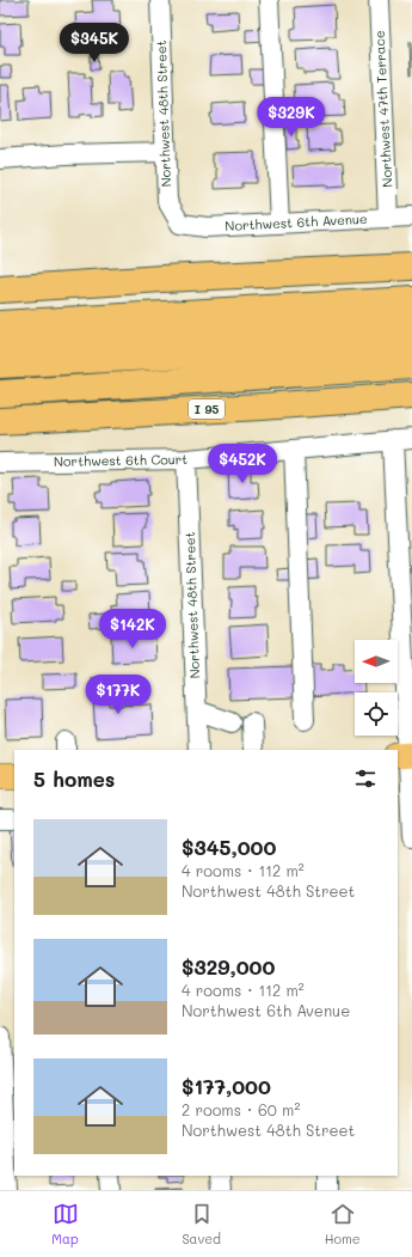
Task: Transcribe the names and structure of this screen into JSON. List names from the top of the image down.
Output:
{
  "streets": {
    "highway": ["I 95"],
    "street": [
      "Northwest 47th Terrace",
      "Northwest 48th Street",
      "Northwest 6th Avenue",
      "Northwest 6th Court"
    ]
  },
  "crossings": [
    ["Northwest 47th Terrace", "Northwest 6th Avenue"],
    ["Northwest 48th Street", "Northwest 6th Avenue"],
    ["Northwest 48th Street", "Northwest 6th Court"]
  ],
  "north": "left",
  "page": {
    "price": [
      "$345K",
      "$329K",
      "$452K",
      "$142K",
      "$177K"
    ],
    "heading": "5 homes",
    "list": [
      {
        "name": "$345,000",
        "note": "4 rooms · 112 m² · Northwest 48th Street"
      },
      {
        "name": "$329,000",
        "note": "4 rooms · 112 m² · Northwest 6th Avenue"
      },
      {
        "name": "$177,000",
        "note": "2 rooms · 60 m² · Northwest 48th Street"
      }
    ],
    "tabs": ["Map", "Saved", "Home"]
  }
}
